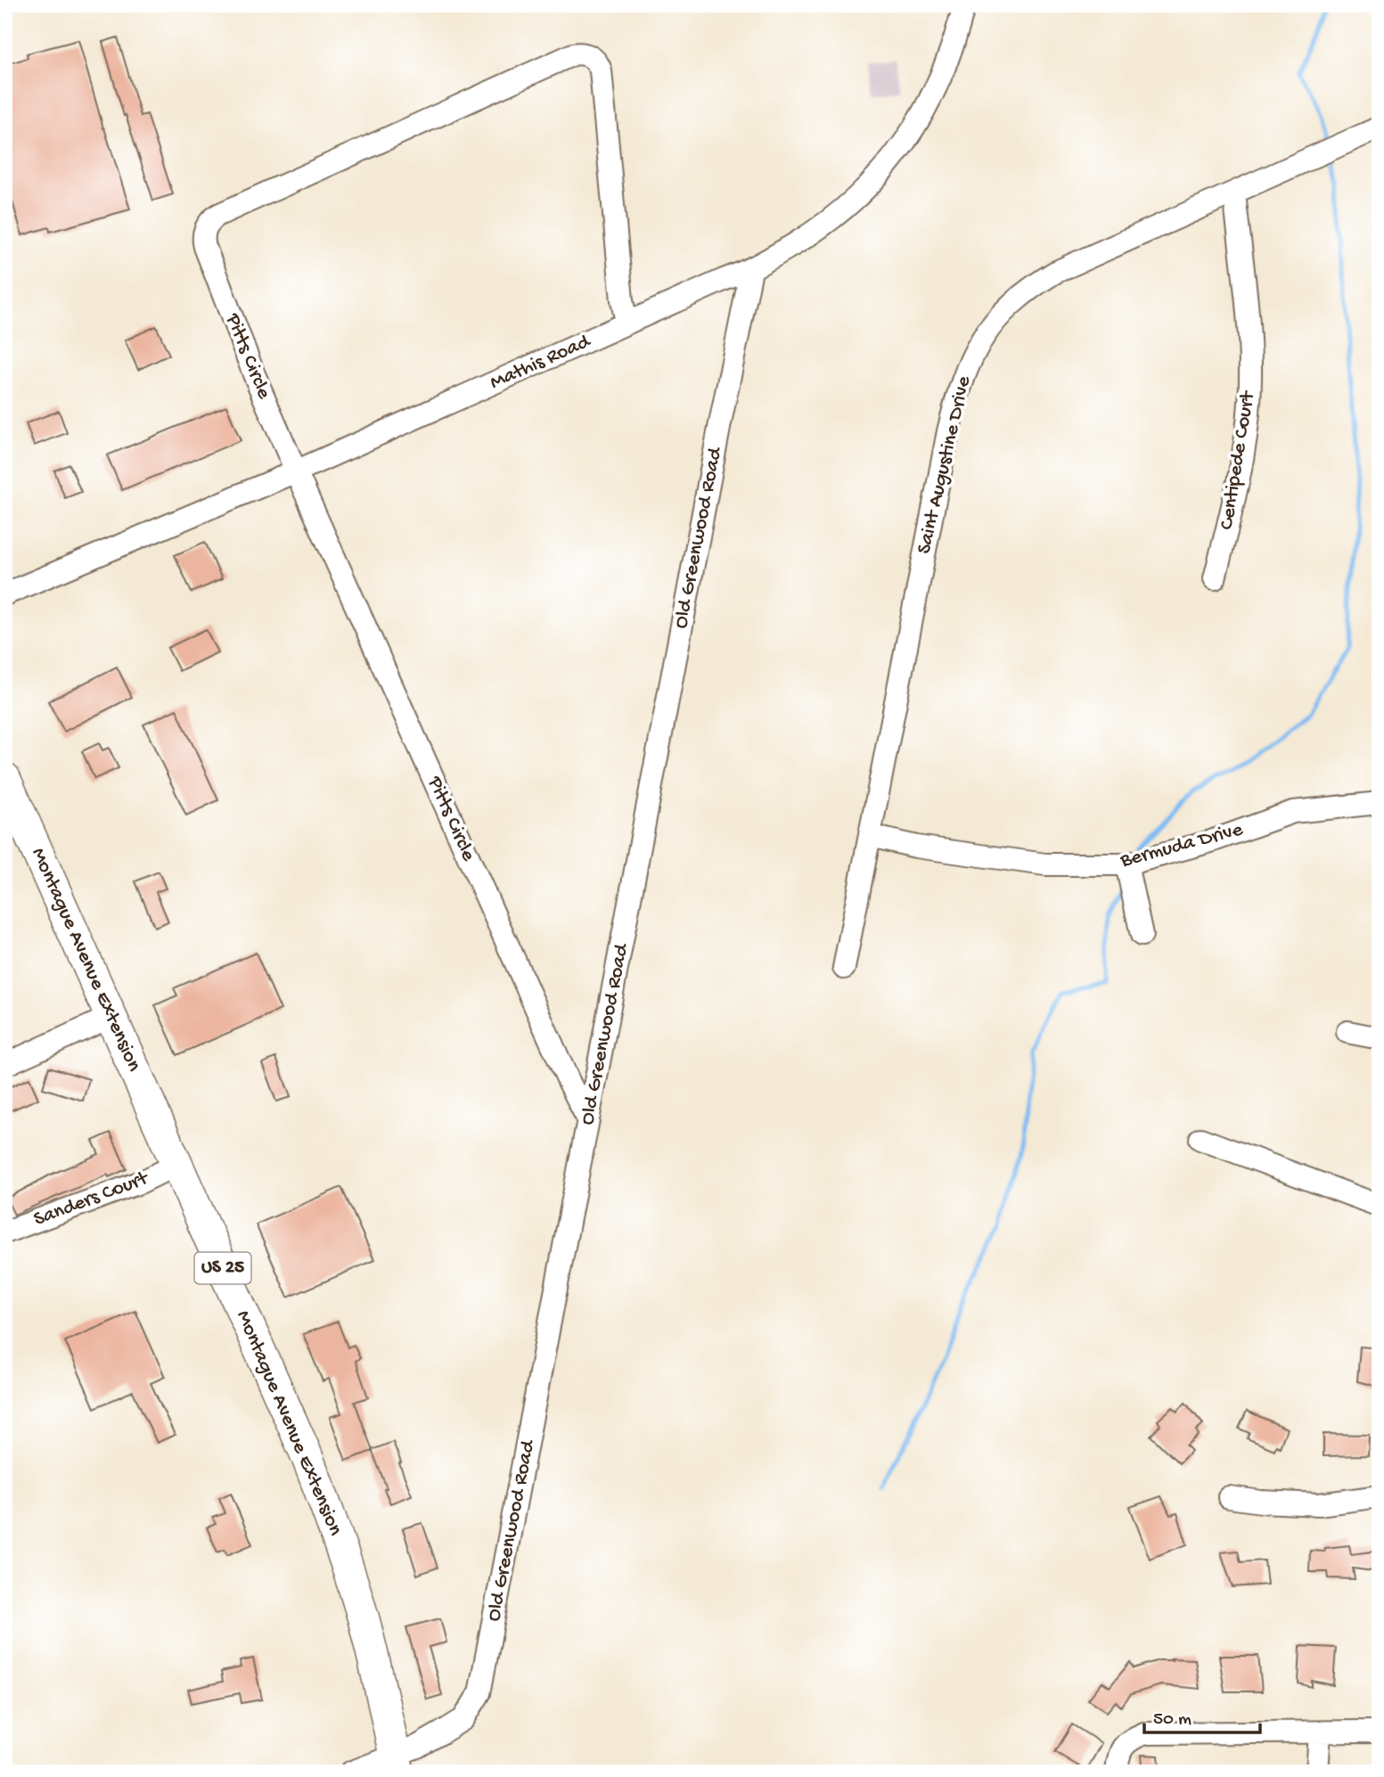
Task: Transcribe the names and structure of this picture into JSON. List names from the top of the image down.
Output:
{
  "streets": {
    "highway": ["Montague Avenue Extension", "US 25"],
    "street": [
      "Pitts Circle",
      "Mathis Road",
      "Centipede Court",
      "Saint Augustine Drive",
      "Old Greenwood Road",
      "Bermuda Drive",
      "Sanders Court"
    ]
  },
  "crossings": [
    ["Pitts Circle", "Mathis Road"],
    ["Pitts Circle", "Old Greenwood Road"],
    ["Mathis Road", "Old Greenwood Road"],
    ["Centipede Court", "Saint Augustine Drive"],
    ["Saint Augustine Drive", "Bermuda Drive"],
    ["Old Greenwood Road", "Montague Avenue Extension"],
    ["Montague Avenue Extension", "Sanders Court"]
  ],
  "scale_bar": "50 m"
}
